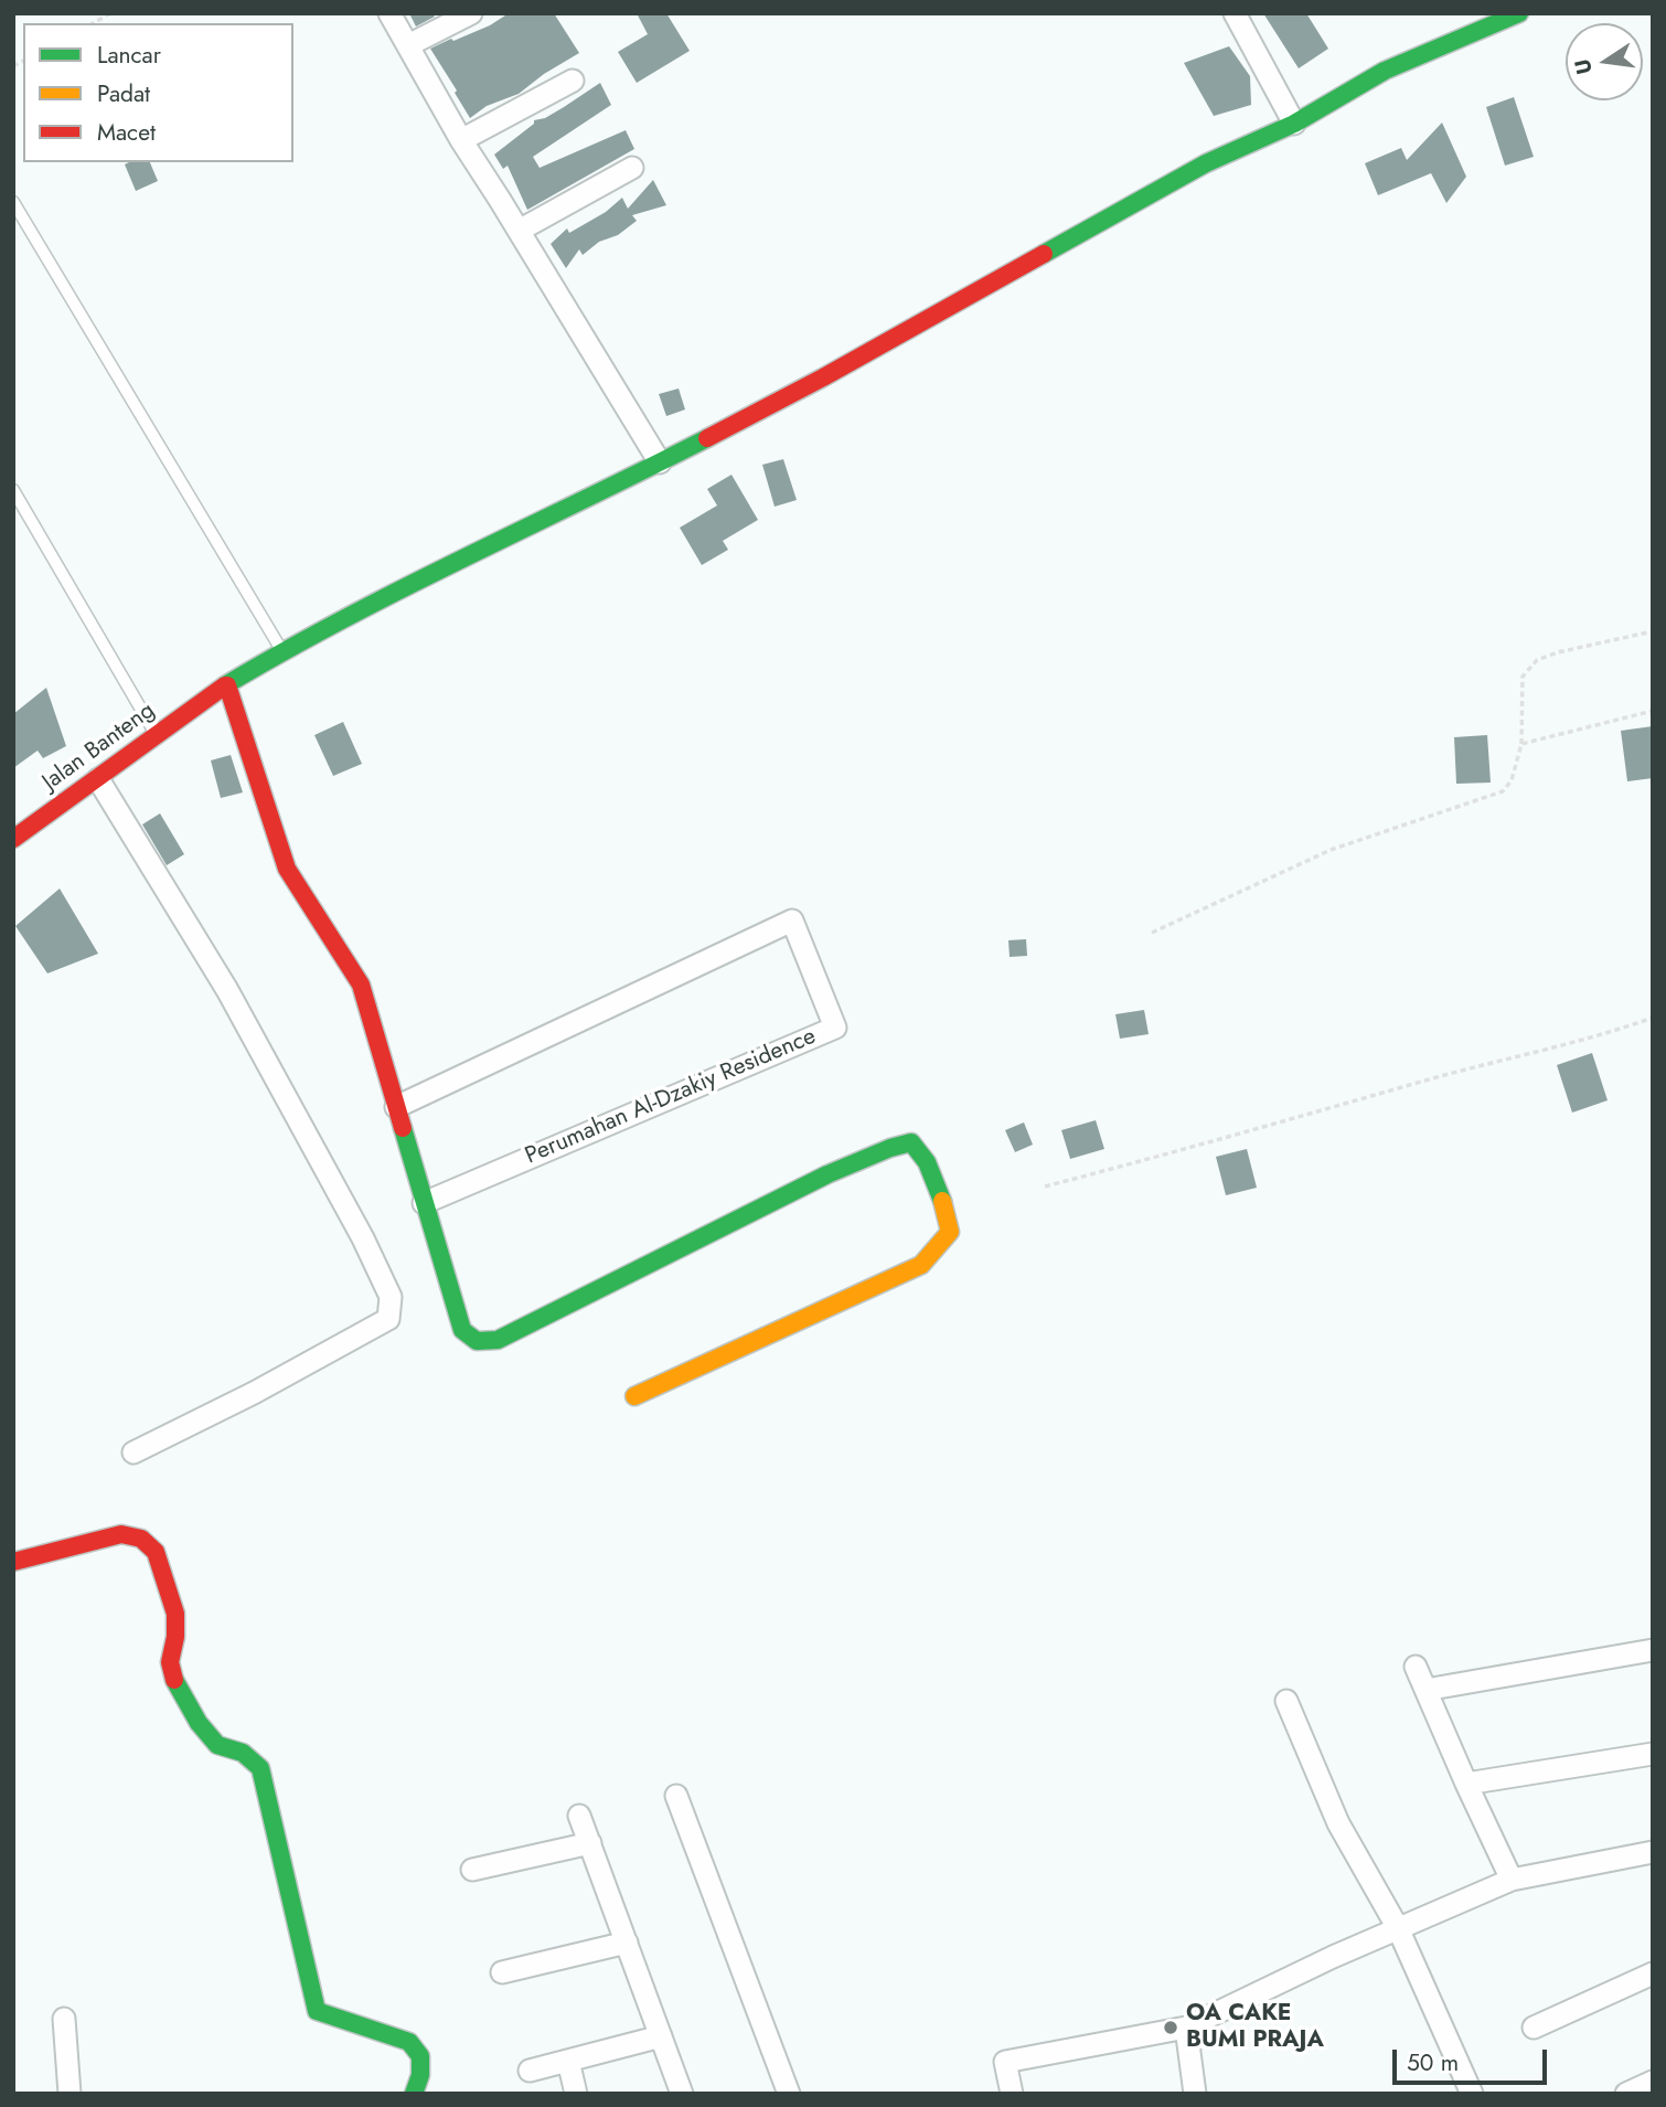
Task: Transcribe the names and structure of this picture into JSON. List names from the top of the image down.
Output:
{
  "streets": {
    "street": ["Jalan Banteng", "Perumahan Al-Dzakiy Residence"]
  },
  "places": ["OA CAKE BUMI PRAJA"],
  "legend": ["Lancar", "Padat", "Macet"],
  "scale_bar": "50 m",
  "north": "left"
}
